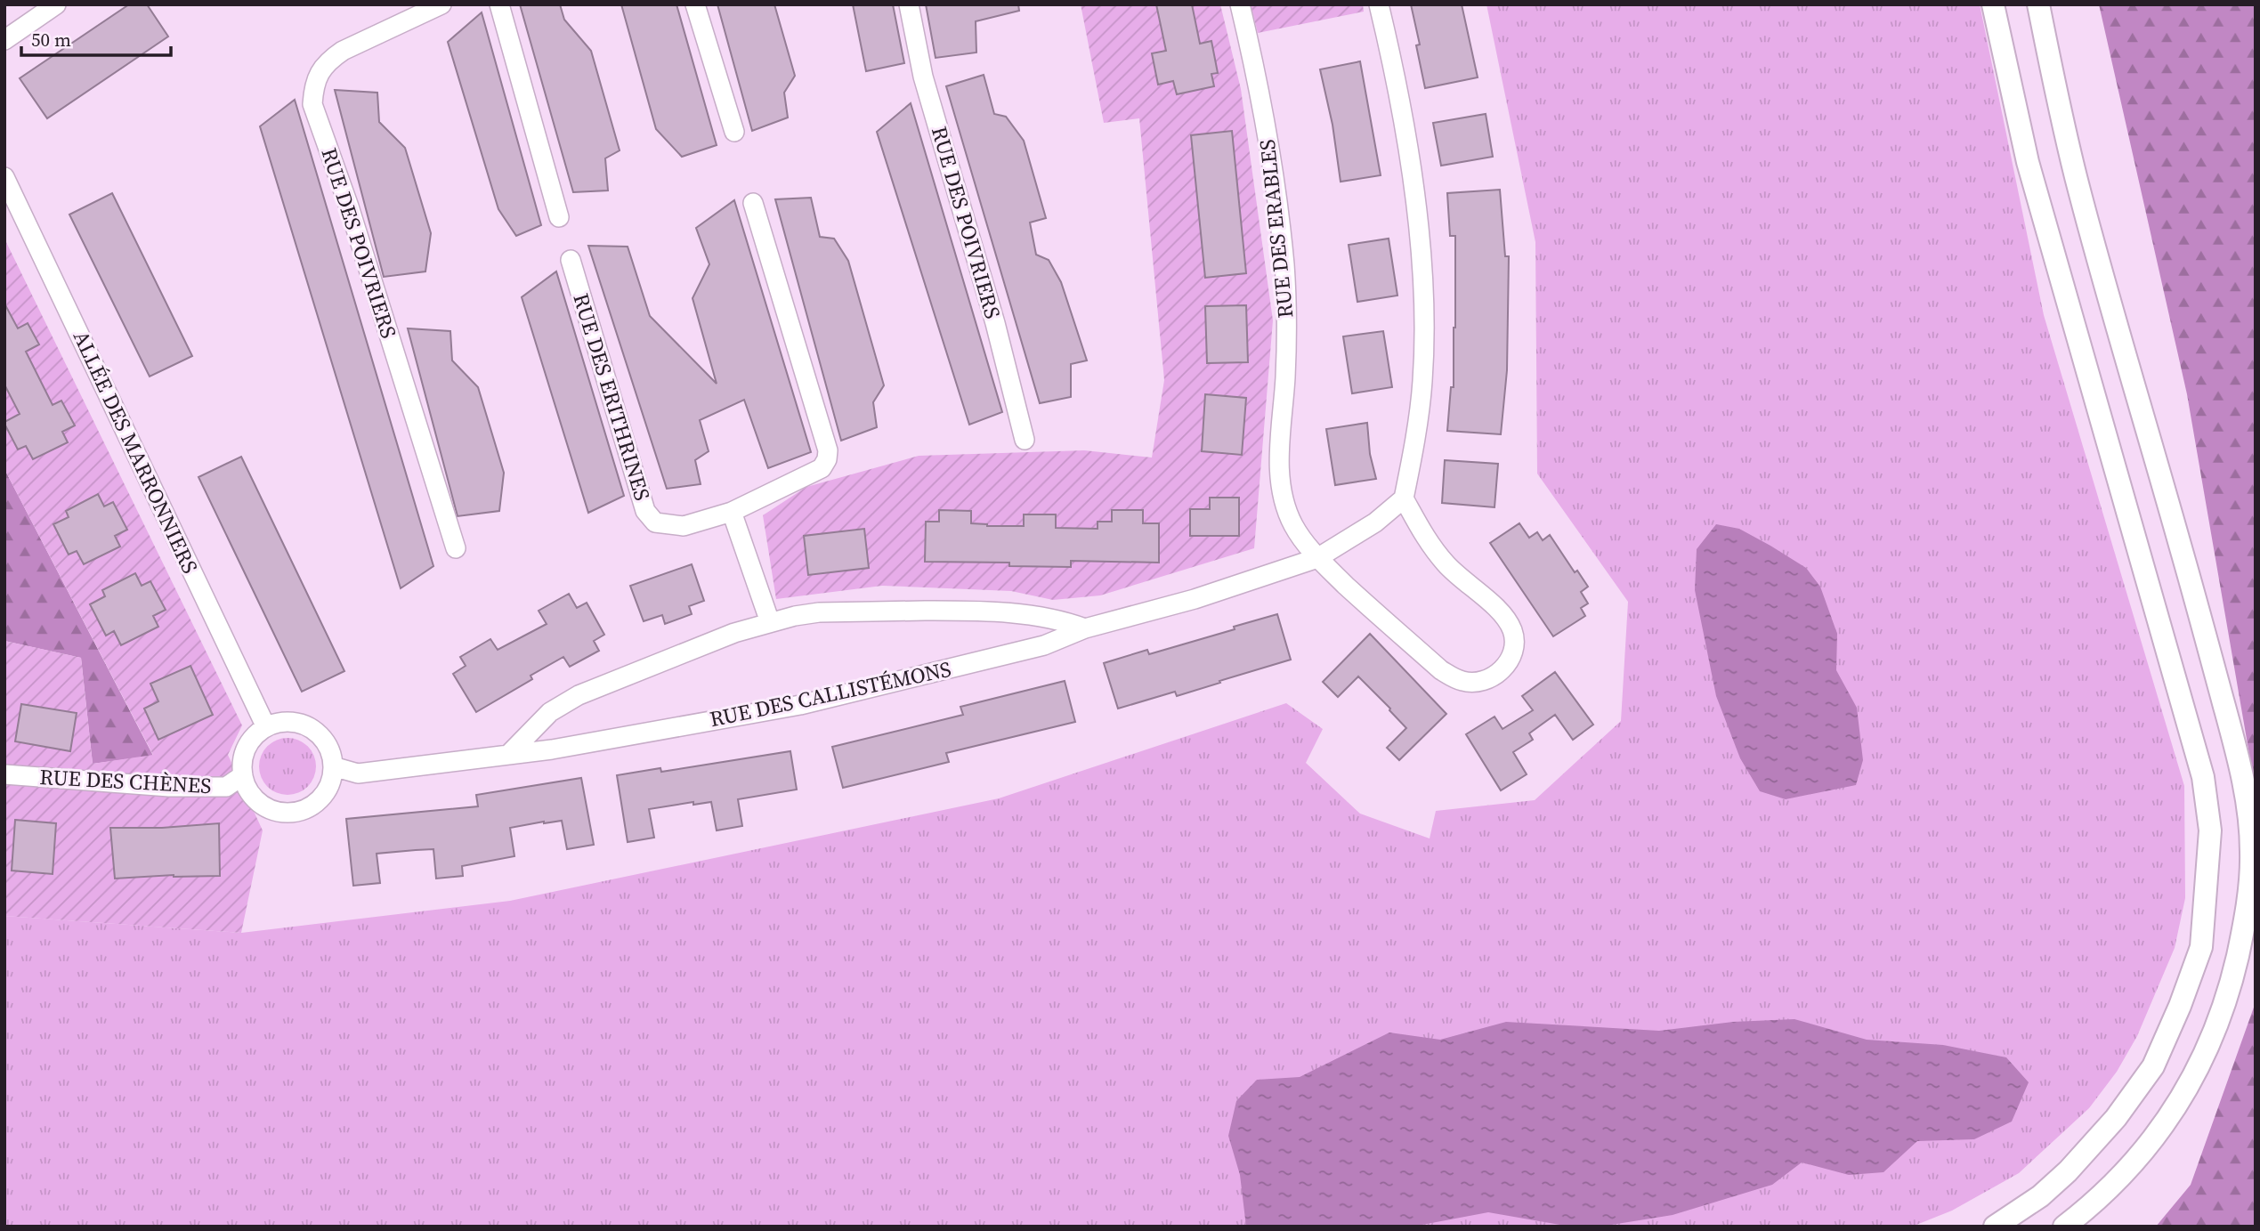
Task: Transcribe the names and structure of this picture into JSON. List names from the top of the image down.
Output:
{
  "streets": {
    "street": [
      "RUE DES POIVRIERS",
      "RUE DES ERABLES",
      "RUE DES ERITHRINES",
      "ALLÉE DES MARRONNIERS",
      "RUE DES CALLISTÉMONS",
      "RUE DES CHÈNES"
    ]
  },
  "crossings": [
    ["RUE DES ERABLES", "RUE DES CALLISTÉMONS"],
    ["ALLÉE DES MARRONNIERS", "RUE DES CALLISTÉMONS"],
    ["ALLÉE DES MARRONNIERS", "RUE DES CHÈNES"],
    ["RUE DES CALLISTÉMONS", "RUE DES CHÈNES"]
  ],
  "scale_bar": "50 m"
}
